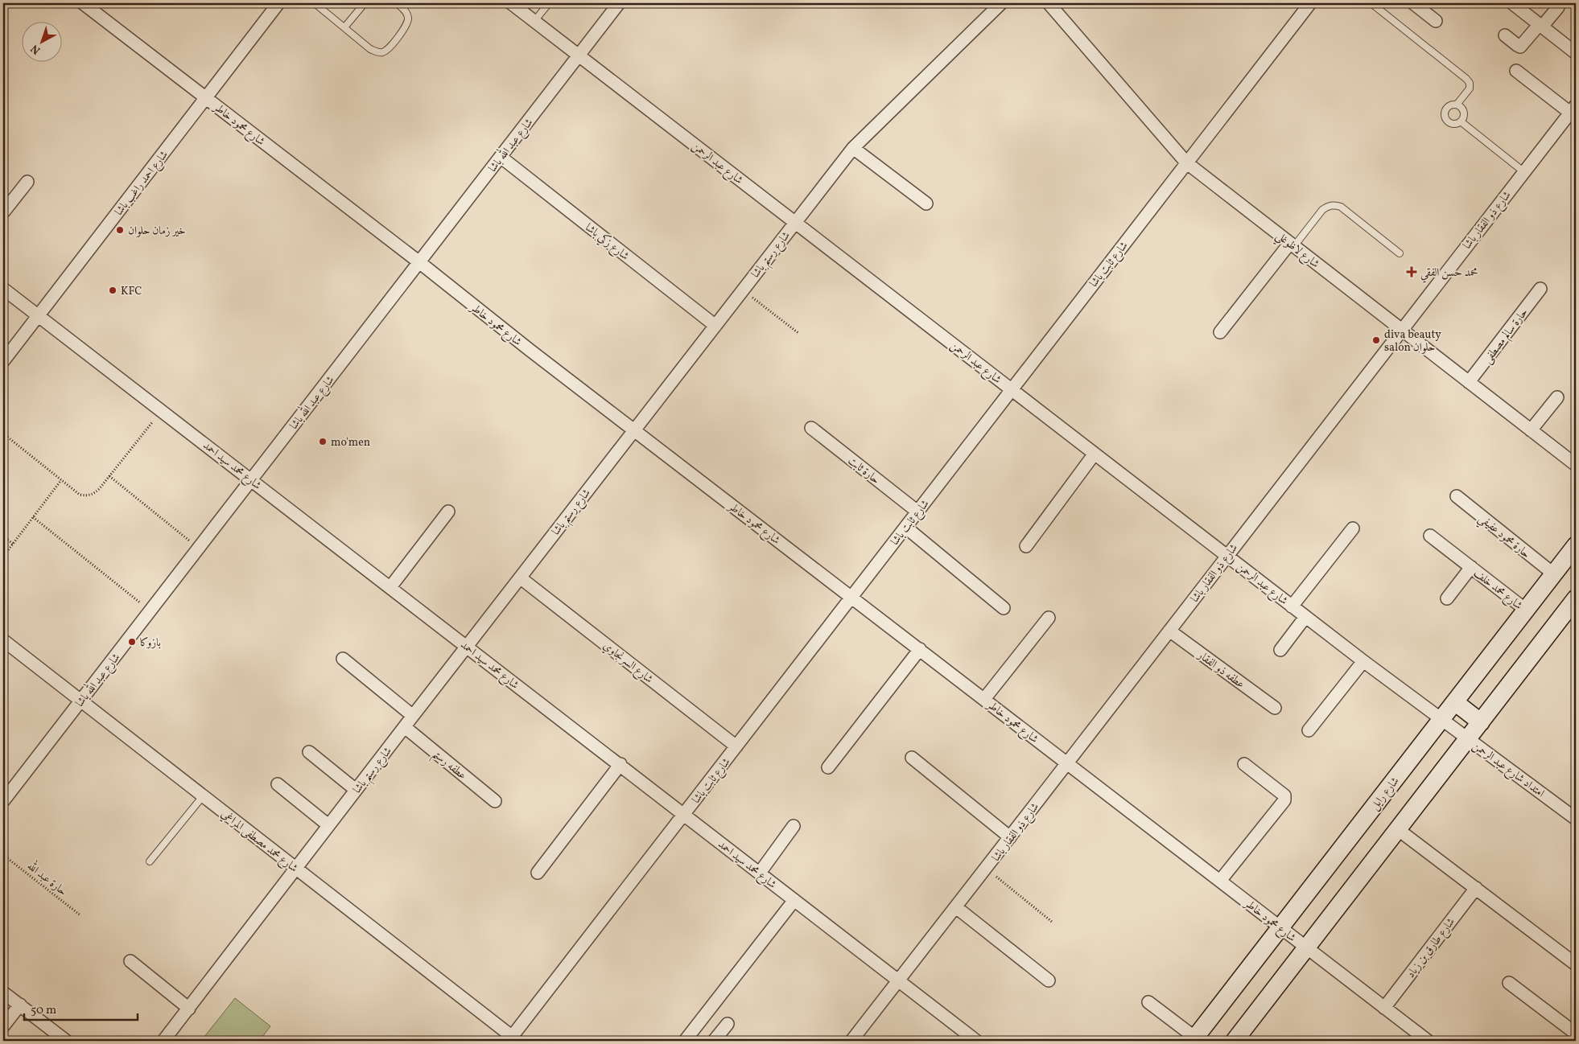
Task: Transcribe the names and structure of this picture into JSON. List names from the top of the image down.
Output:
{
  "streets": {
    "street": [
      "شارع محمود خاطر",
      "شارع عبد الله باشا",
      "شارع عبد الرحمن",
      "شارع احمد راغب باشا",
      "شارع ذو الفقار باشا",
      "شارع زكي باشا",
      "شارع لاظوغلي",
      "شارع رستم باشا",
      "شارع ثابت باشا",
      "حارة سالم مصطفى",
      "شارع محمد سيد احمد",
      "حارة ثابت",
      "حارة محمود عفيفي",
      "شارع محمد خلف",
      "شارع السرنجاوي",
      "عطفه ذو الفقار",
      "عطفه رستم",
      "امتداد شارع عبد الرحمن",
      "شارع رايل",
      "شارع محمد مصطفى المراغي",
      "شارع طارق بن زياد"
    ],
    "path": ["حارة عبد الله"]
  },
  "crossings": [
    ["شارع محمود خاطر", "شارع عبد الله باشا"],
    ["شارع محمود خاطر", "شارع احمد راغب باشا"],
    ["شارع محمود خاطر", "شارع ذو الفقار باشا"],
    ["شارع محمود خاطر", "شارع رستم باشا"],
    ["شارع محمود خاطر", "شارع ثابت باشا"],
    ["شارع محمود خاطر", "شارع رايل"],
    ["شارع محمود خاطر", "شارع طارق بن زياد"],
    ["شارع عبد الله باشا", "شارع عبد الرحمن"],
    ["شارع عبد الله باشا", "شارع زكي باشا"],
    ["شارع عبد الله باشا", "شارع محمد سيد احمد"],
    ["شارع عبد الله باشا", "شارع محمد مصطفى المراغي"],
    ["شارع عبد الرحمن", "شارع ذو الفقار باشا"],
    ["شارع عبد الرحمن", "شارع رستم باشا"],
    ["شارع عبد الرحمن", "شارع ثابت باشا"],
    ["شارع عبد الرحمن", "امتداد شارع عبد الرحمن"],
    ["شارع عبد الرحمن", "شارع رايل"],
    ["شارع احمد راغب باشا", "شارع محمد سيد احمد"],
    ["شارع ذو الفقار باشا", "شارع لاظوغلي"],
    ["شارع ذو الفقار باشا", "شارع محمد سيد احمد"],
    ["شارع ذو الفقار باشا", "عطفه ذو الفقار"],
    ["شارع زكي باشا", "شارع رستم باشا"],
    ["شارع لاظوغلي", "شارع ثابت باشا"],
    ["شارع لاظوغلي", "حارة سالم مصطفى"],
    ["شارع رستم باشا", "شارع محمد سيد احمد"],
    ["شارع رستم باشا", "شارع السرنجاوي"],
    ["شارع رستم باشا", "عطفه رستم"],
    ["شارع رستم باشا", "شارع محمد مصطفى المراغي"],
    ["شارع ثابت باشا", "شارع محمد سيد احمد"],
    ["شارع ثابت باشا", "حارة ثابت"],
    ["شارع ثابت باشا", "شارع السرنجاوي"],
    ["شارع ثابت باشا", "شارع محمد مصطفى المراغي"],
    ["حارة محمود عفيفي", "شارع رايل"],
    ["شارع محمد خلف", "شارع رايل"],
    ["امتداد شارع عبد الرحمن", "شارع رايل"]
  ],
  "places": {
    "other": [
      "خير زمان حلوان",
      "KFC",
      "diva beauty salon حلوان",
      "mo'men",
      "بازوكا"
    ],
    "health": ["محمد حسن الفقي"]
  },
  "scale_bar": "50 m",
  "north": "bottom left"
}
